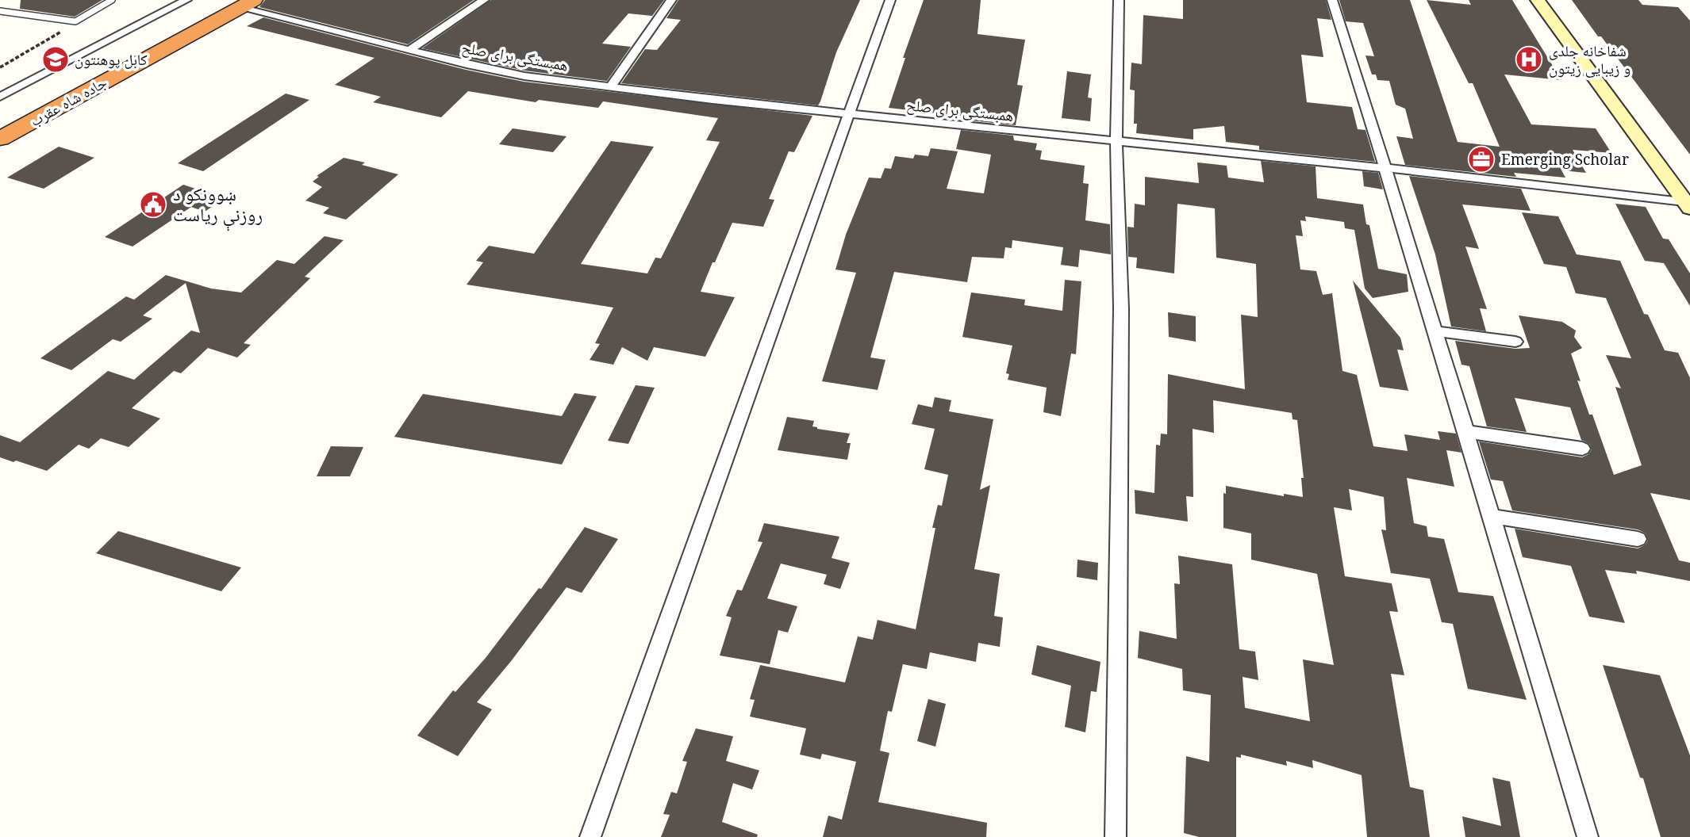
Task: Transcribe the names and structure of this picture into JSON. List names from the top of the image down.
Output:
{
  "streets": {
    "highway": ["جاده شاه عقرب"],
    "street": ["همبستگی برای صلح"]
  },
  "crossings": [
    ["همبستگی برای صلح", "جاده شاه عقرب"]
  ],
  "places": {
    "school or university": ["کابل پوهنتون"],
    "hospital": ["شفاخانه جلدی و زیبایی زیتون"],
    "office": ["Emerging Scholar"],
    "public building": ["ښوونکو د روزنې رياست"]
  }
}
